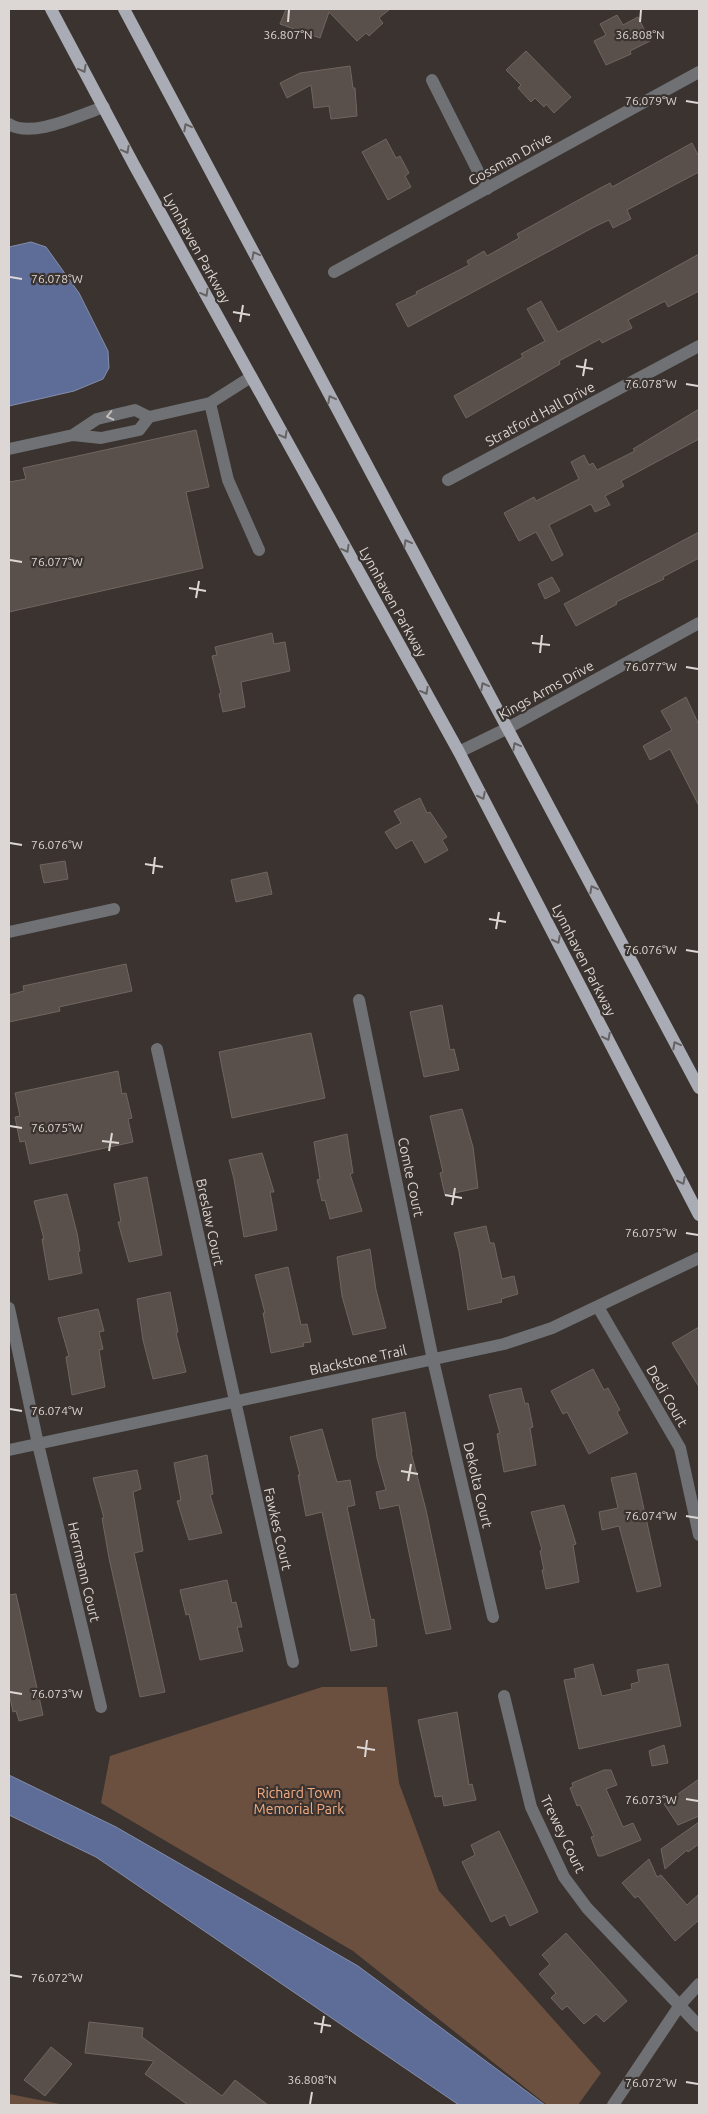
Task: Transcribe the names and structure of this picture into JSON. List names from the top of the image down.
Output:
{
  "streets": {
    "main road": ["Lynnhaven Parkway"],
    "street": [
      "Gossman Drive",
      "Stratford Hall Drive",
      "Kings Arms Drive",
      "Comte Court",
      "Breslaw Court",
      "Blackstone Trail",
      "Dedi Court",
      "Dekolta Court",
      "Fawkes Court",
      "Herrmann Court",
      "Trewey Court"
    ]
  },
  "crossings": [
    ["Lynnhaven Parkway", "Kings Arms Drive"],
    ["Comte Court", "Blackstone Trail"],
    ["Comte Court", "Dekolta Court"],
    ["Breslaw Court", "Blackstone Trail"],
    ["Breslaw Court", "Fawkes Court"],
    ["Blackstone Trail", "Dedi Court"],
    ["Blackstone Trail", "Dekolta Court"],
    ["Blackstone Trail", "Fawkes Court"],
    ["Blackstone Trail", "Herrmann Court"]
  ],
  "parks": ["Richard Town Memorial Park"],
  "coordinates": [
    "36.807°N",
    "36.808°N",
    "76.079°W",
    "76.078°W",
    "76.077°W",
    "76.076°W",
    "76.075°W",
    "76.074°W",
    "76.073°W",
    "76.072°W"
  ]
}
